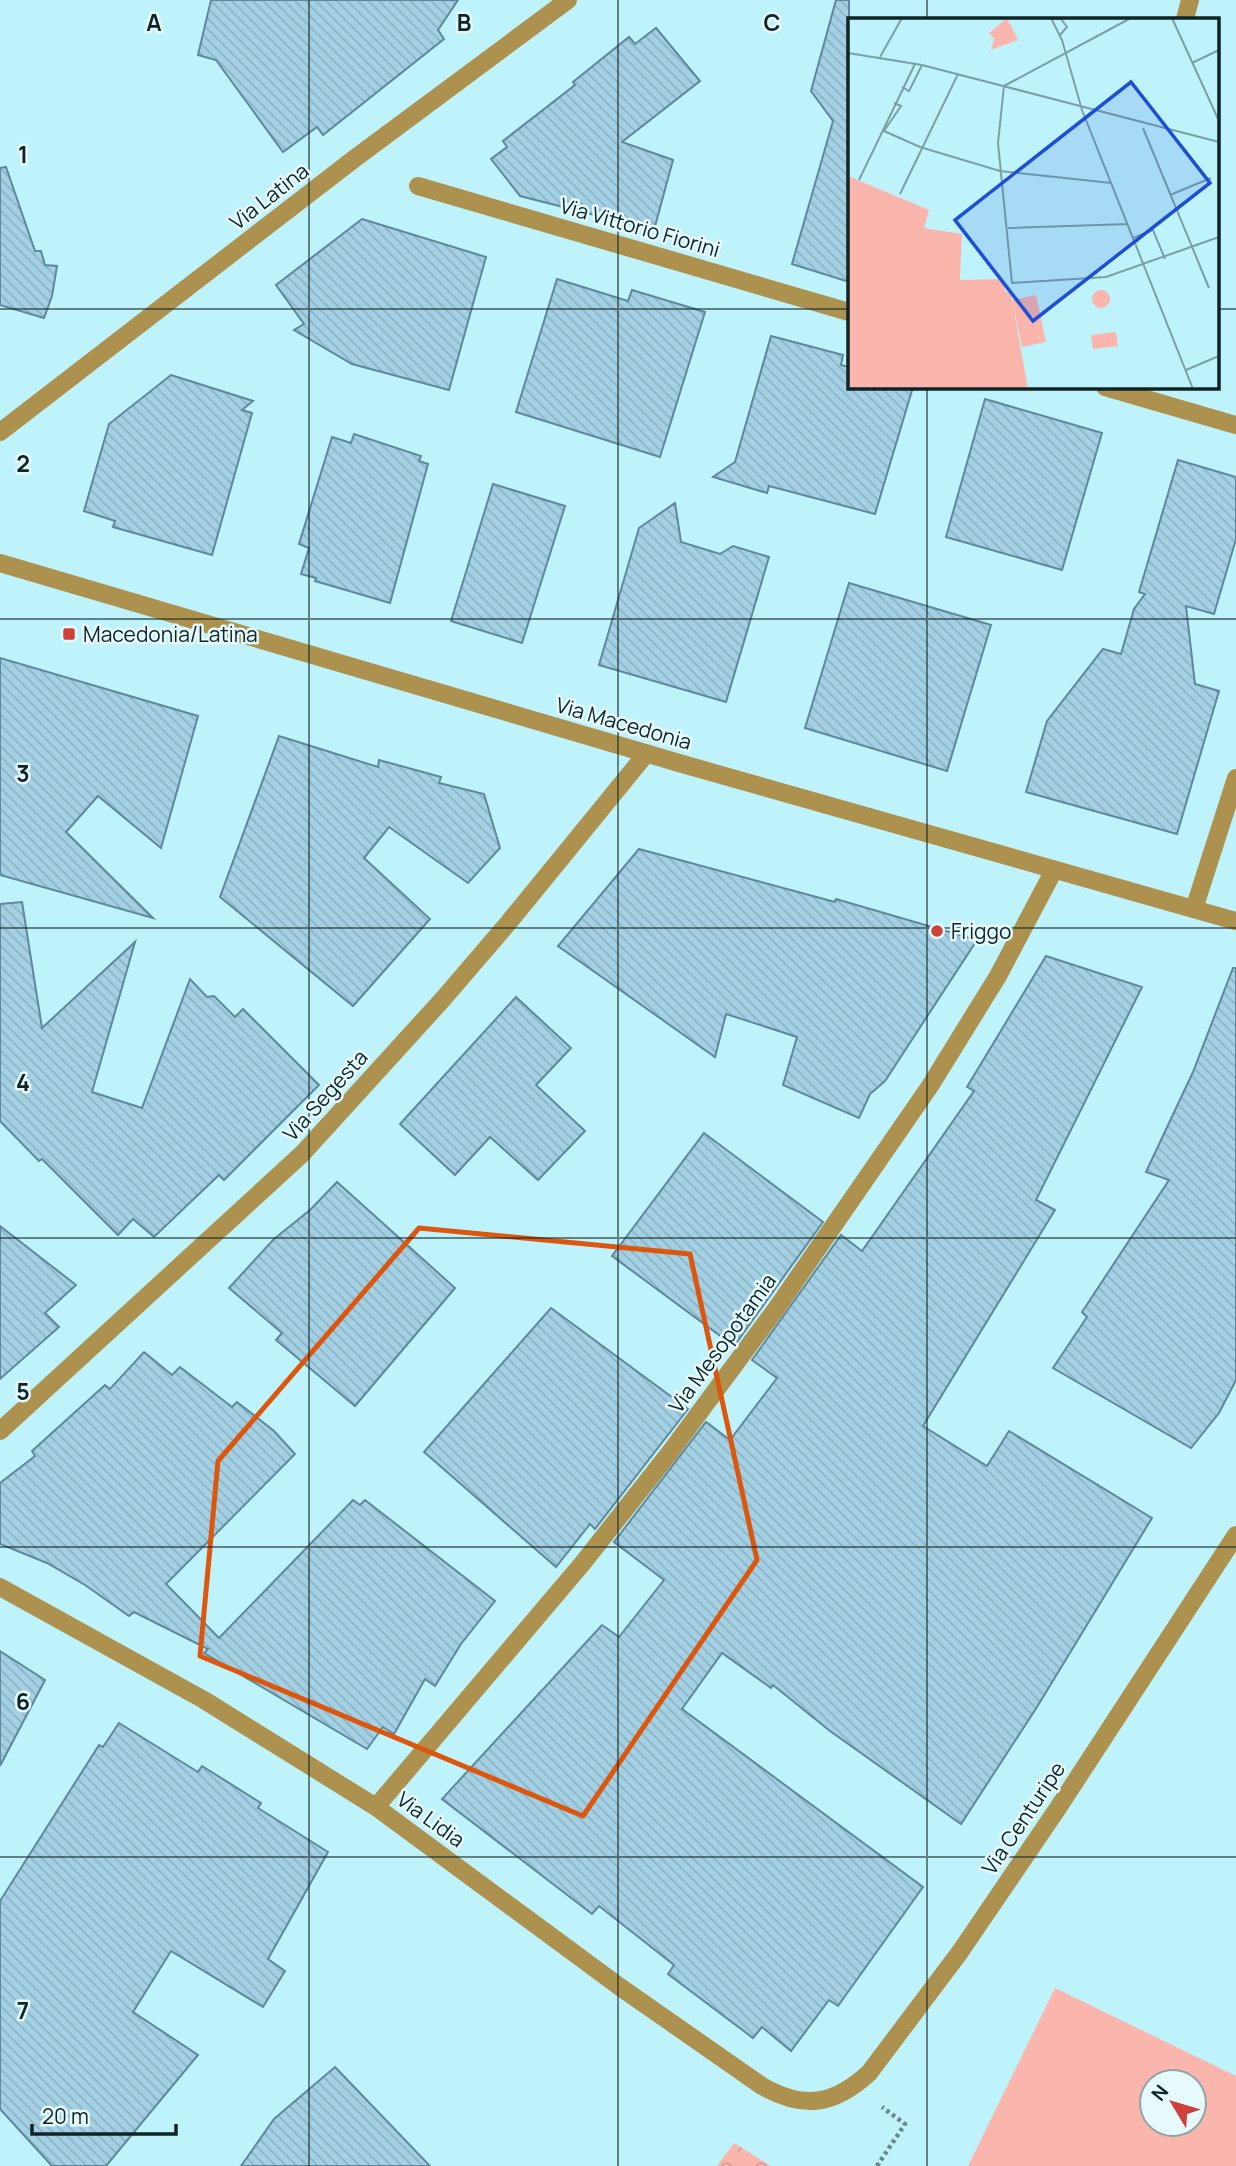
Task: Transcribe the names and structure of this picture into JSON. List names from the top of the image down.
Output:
{
  "streets": {
    "street": [
      "Via Latina",
      "Via Vittorio Fiorini",
      "Via Macedonia",
      "Via Segesta",
      "Via Mesopotamia",
      "Via Centuripe",
      "Via Lidia"
    ]
  },
  "crossings": [
    ["Via Macedonia", "Via Segesta"],
    ["Via Macedonia", "Via Mesopotamia"],
    ["Via Mesopotamia", "Via Lidia"],
    ["Via Centuripe", "Via Lidia"]
  ],
  "places": {
    "transit": ["Macedonia/Latina"],
    "other": ["Friggo"]
  },
  "scale_bar": "20 m",
  "north": "top left",
  "grid": {
    "columns": ["A", "B", "C"],
    "rows": [
      "1",
      "2",
      "3",
      "4",
      "5",
      "6",
      "7"
    ]
  }
}
